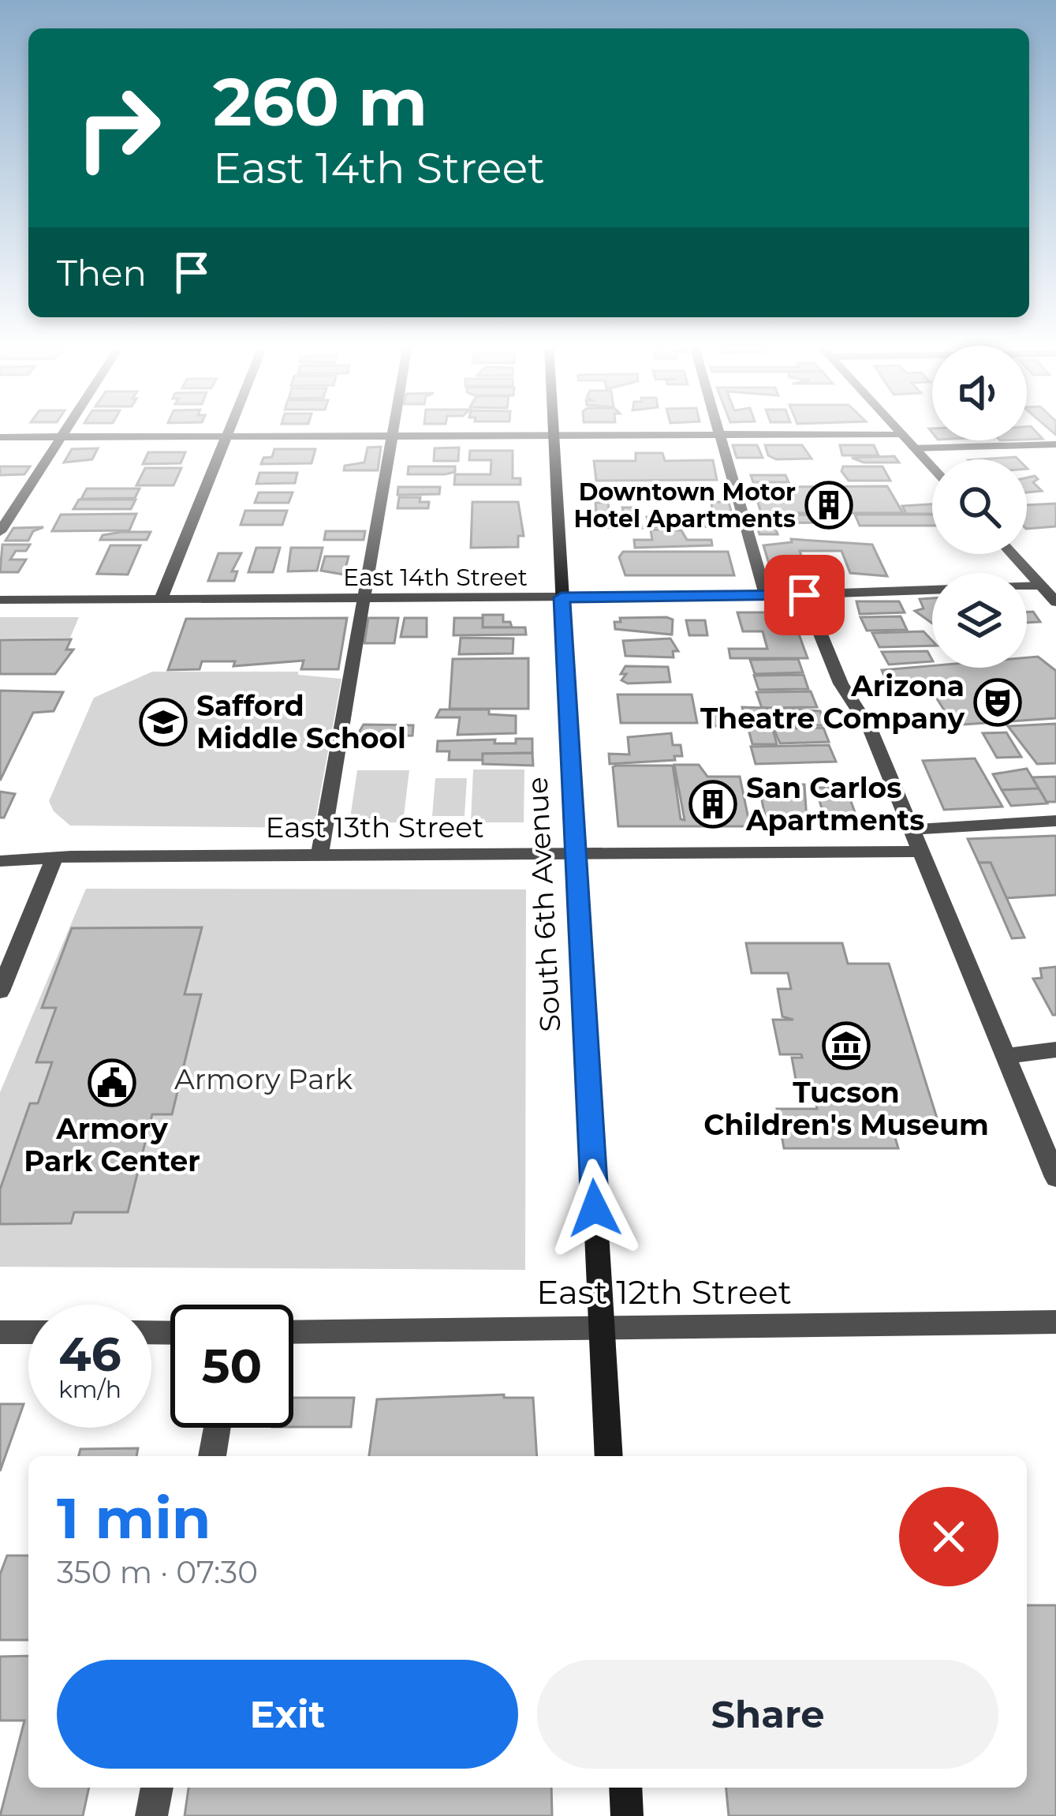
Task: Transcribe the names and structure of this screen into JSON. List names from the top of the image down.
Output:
{
  "streets": {
    "main road": ["South 6th Avenue"],
    "street": ["East 14th Street", "East 13th Street", "East 12th Street"]
  },
  "crossings": [
    ["East 14th Street", "South 6th Avenue"],
    ["East 13th Street", "South 6th Avenue"],
    ["South 6th Avenue", "East 12th Street"]
  ],
  "parks": ["Armory Park"],
  "places": {
    "building": ["Downtown Motor Hotel Apartments", "San Carlos Apartments"],
    "theatre": ["Arizona Theatre Company"],
    "school or university": ["Safford Middle School"],
    "museum": ["Tucson Children's Museum"],
    "public building": ["Armory Park Center"]
  },
  "page": {
    "turn": ["260 m", "East 14th Street"],
    "then": "Then",
    "speed": "46 km/h",
    "limit": "50",
    "heading": ["1 min", "350 m · 07:30"],
    "buttons": ["Exit", "Share"]
  }
}
